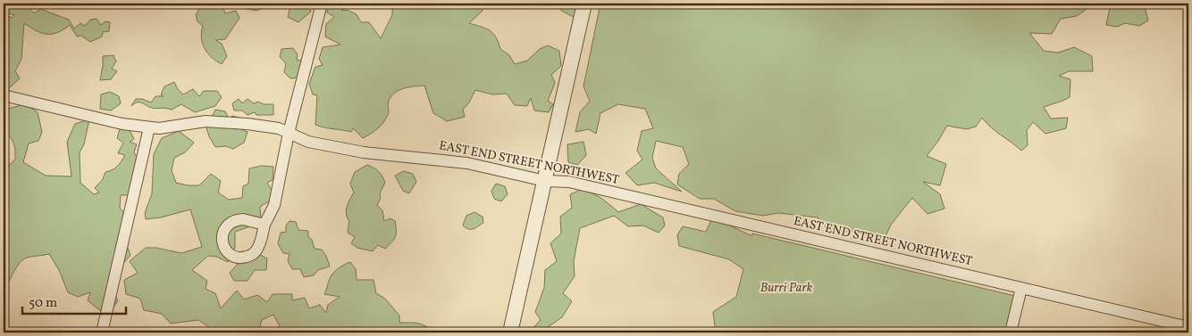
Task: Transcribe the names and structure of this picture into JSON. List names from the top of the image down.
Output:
{
  "streets": {
    "street": ["EAST END STREET NORTHWEST"]
  },
  "parks": ["Burri Park"],
  "scale_bar": "50 m"
}
